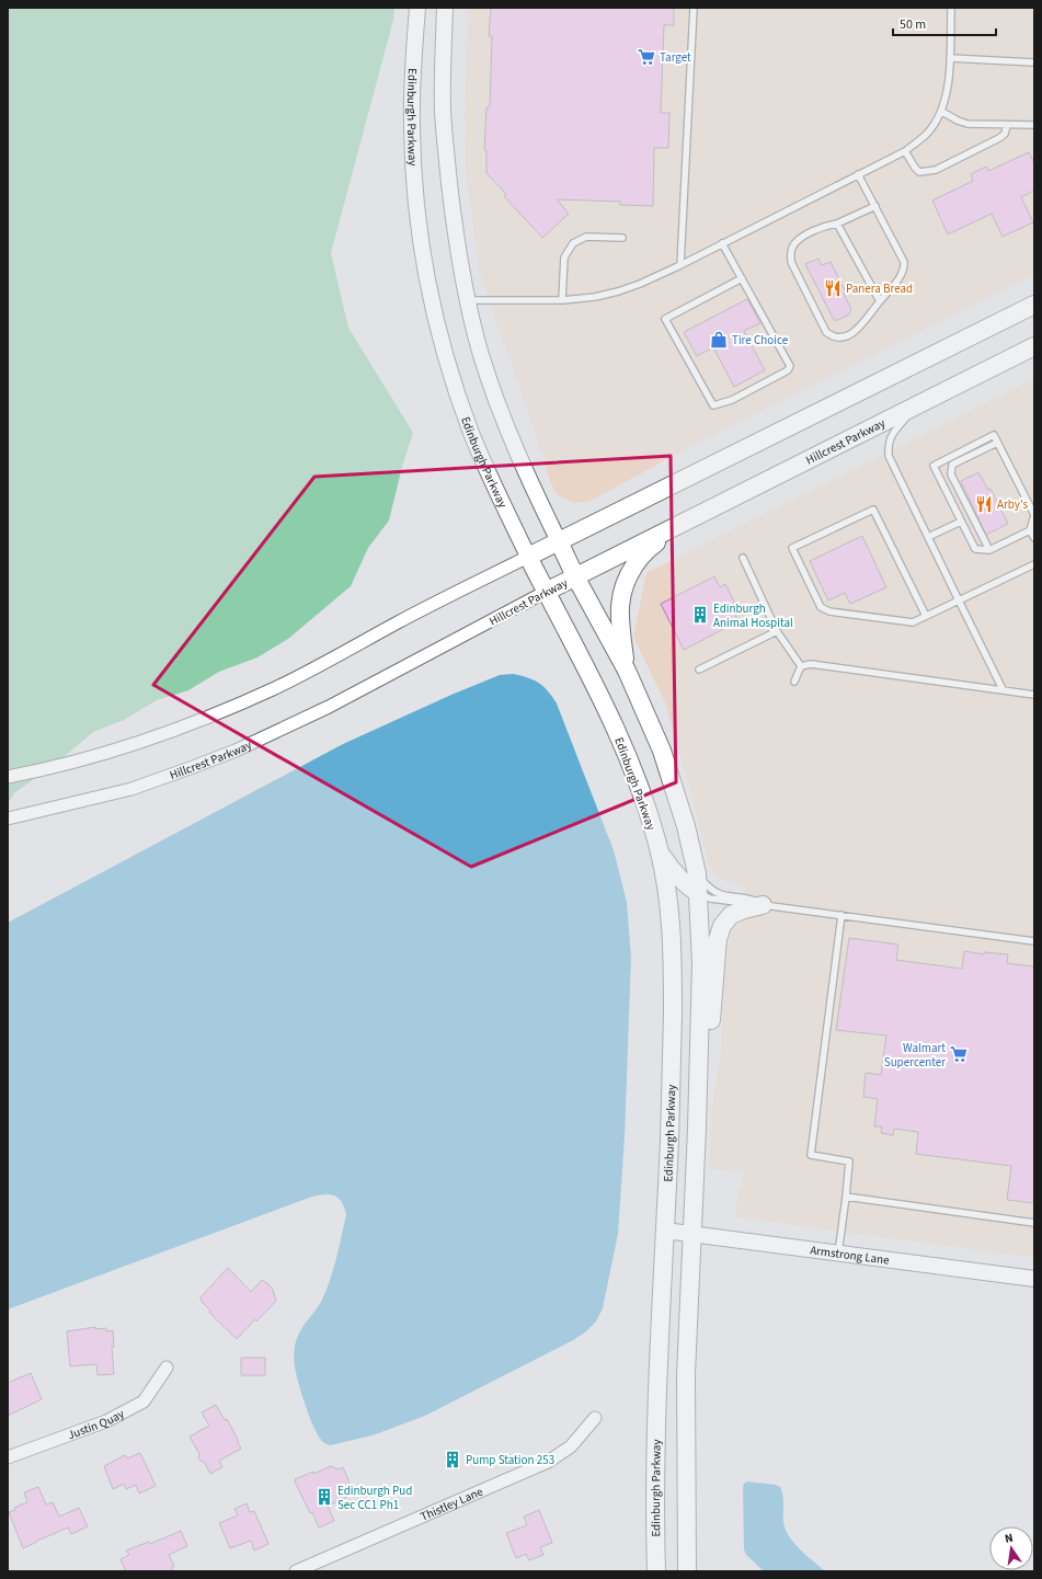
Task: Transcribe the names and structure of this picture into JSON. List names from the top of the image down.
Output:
{
  "streets": {
    "main road": ["Edinburgh Parkway", "Hillcrest Parkway"],
    "street": ["Armstrong Lane", "Justin Quay", "Thistley Lane"]
  },
  "crossings": [
    ["Edinburgh Parkway", "Hillcrest Parkway"],
    ["Edinburgh Parkway", "Armstrong Lane"]
  ],
  "places": {
    "supermarket": ["Target", "Walmart Supercenter"],
    "restaurant": ["Panera Bread", "Arby's"],
    "shop": ["Tire Choice"],
    "building": ["Edinburgh Animal Hospital", "Pump Station 253", "Edinburgh Pud Sec CC1 Ph1"]
  },
  "scale_bar": "50 m",
  "north": "top"
}
